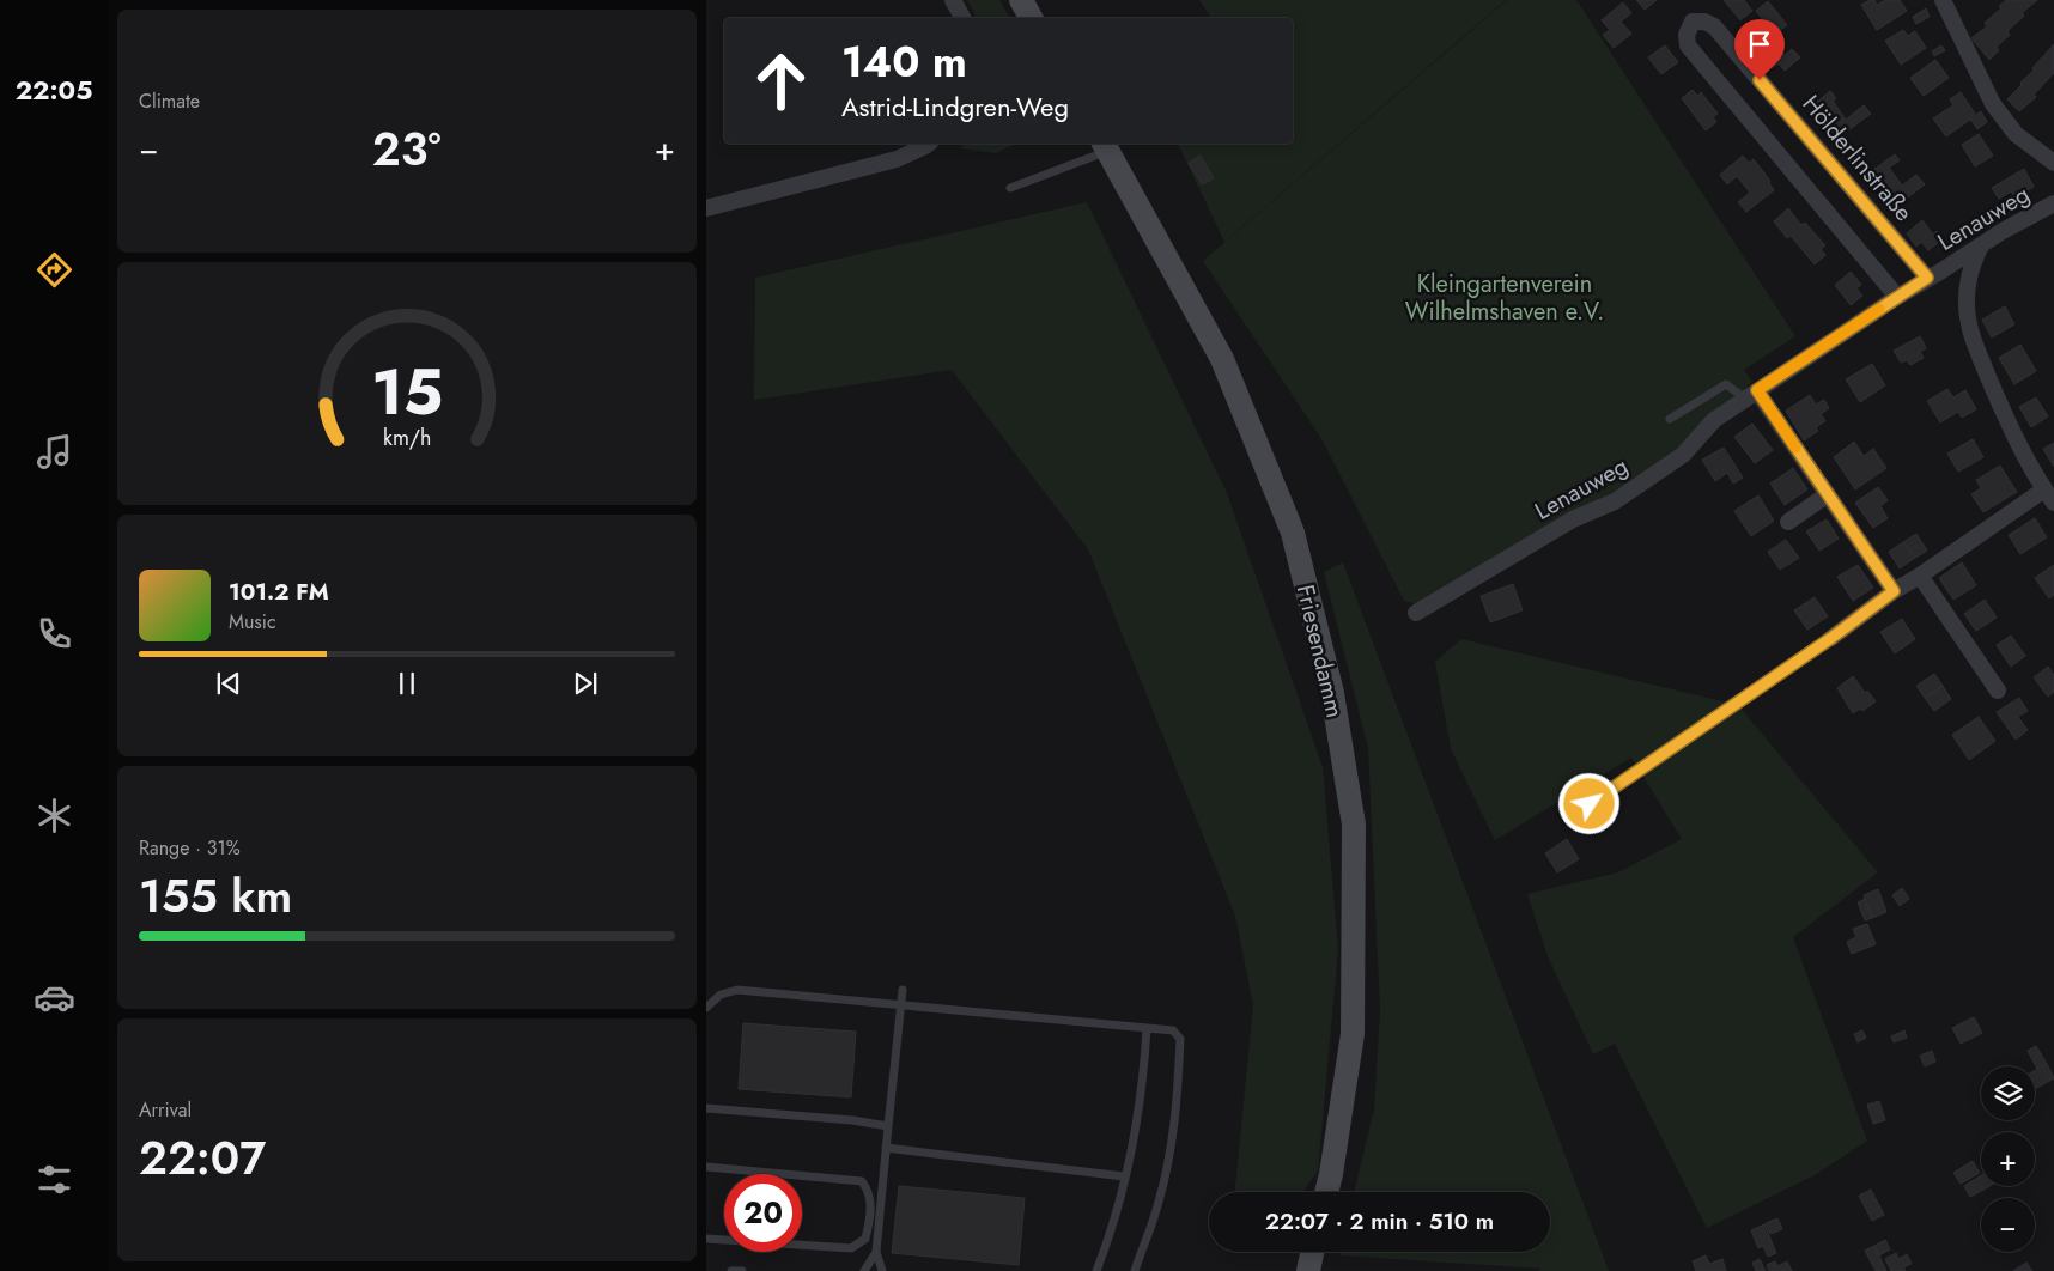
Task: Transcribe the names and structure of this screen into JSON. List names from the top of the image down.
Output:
{
  "streets": {
    "main road": ["Friesendamm"],
    "street": ["Hölderlinstraße", "Lenauweg"]
  },
  "crossings": [
    ["Hölderlinstraße", "Lenauweg"]
  ],
  "parks": ["Kleingartenverein Wilhelmshaven e.V."],
  "page": {
    "tabs": "22:05",
    "tile": [
      "Climate",
      ["Range · 31%", "155 km"],
      ["Arrival", "22:07"]
    ],
    "turn": ["140 m", "Astrid-Lindgren-Weg"],
    "heat": ["−", "23°", "+"],
    "song": ["101.2 FM", "Music"],
    "map_buttons": ["+", "−"],
    "limit": "20",
    "trip": "22:07 · 2 min · 510 m",
    "gauge": ["15", "km/h"]
  }
}
